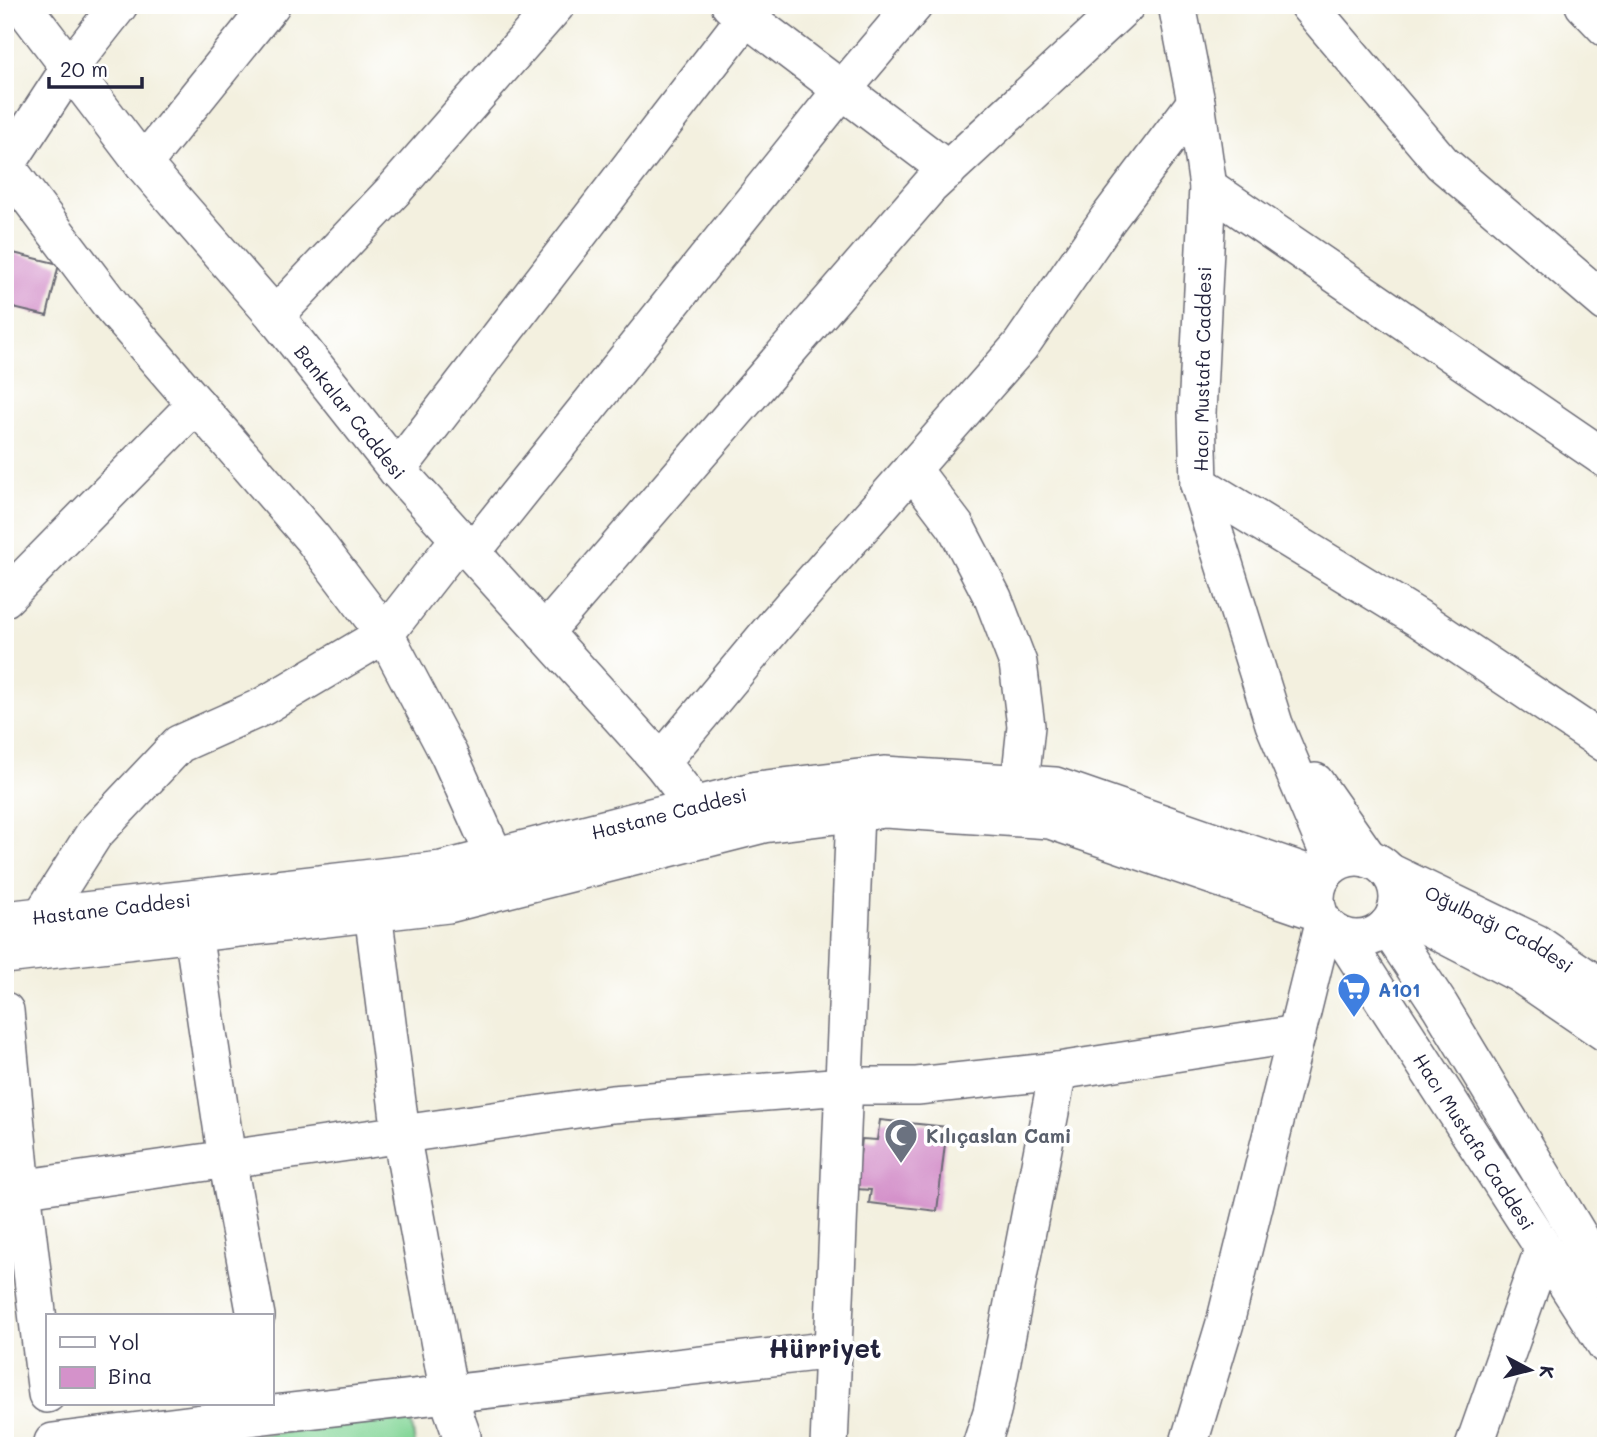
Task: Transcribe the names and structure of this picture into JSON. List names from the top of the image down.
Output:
{
  "streets": {
    "street": [
      "Hacı Mustafa Caddesi",
      "Bankalar Caddesi",
      "Hastane Caddesi",
      "Oğulbağı Caddesi"
    ]
  },
  "crossings": [
    ["Hacı Mustafa Caddesi", "Hastane Caddesi"],
    ["Hacı Mustafa Caddesi", "Oğulbağı Caddesi"],
    ["Bankalar Caddesi", "Hastane Caddesi"],
    ["Hastane Caddesi", "Oğulbağı Caddesi"]
  ],
  "districts": ["Hürriyet"],
  "places": {
    "supermarket": ["A101"],
    "mosque": ["Kılıçaslan Cami"]
  },
  "legend": ["Yol", "Bina"],
  "scale_bar": "20 m",
  "north": "right"
}
